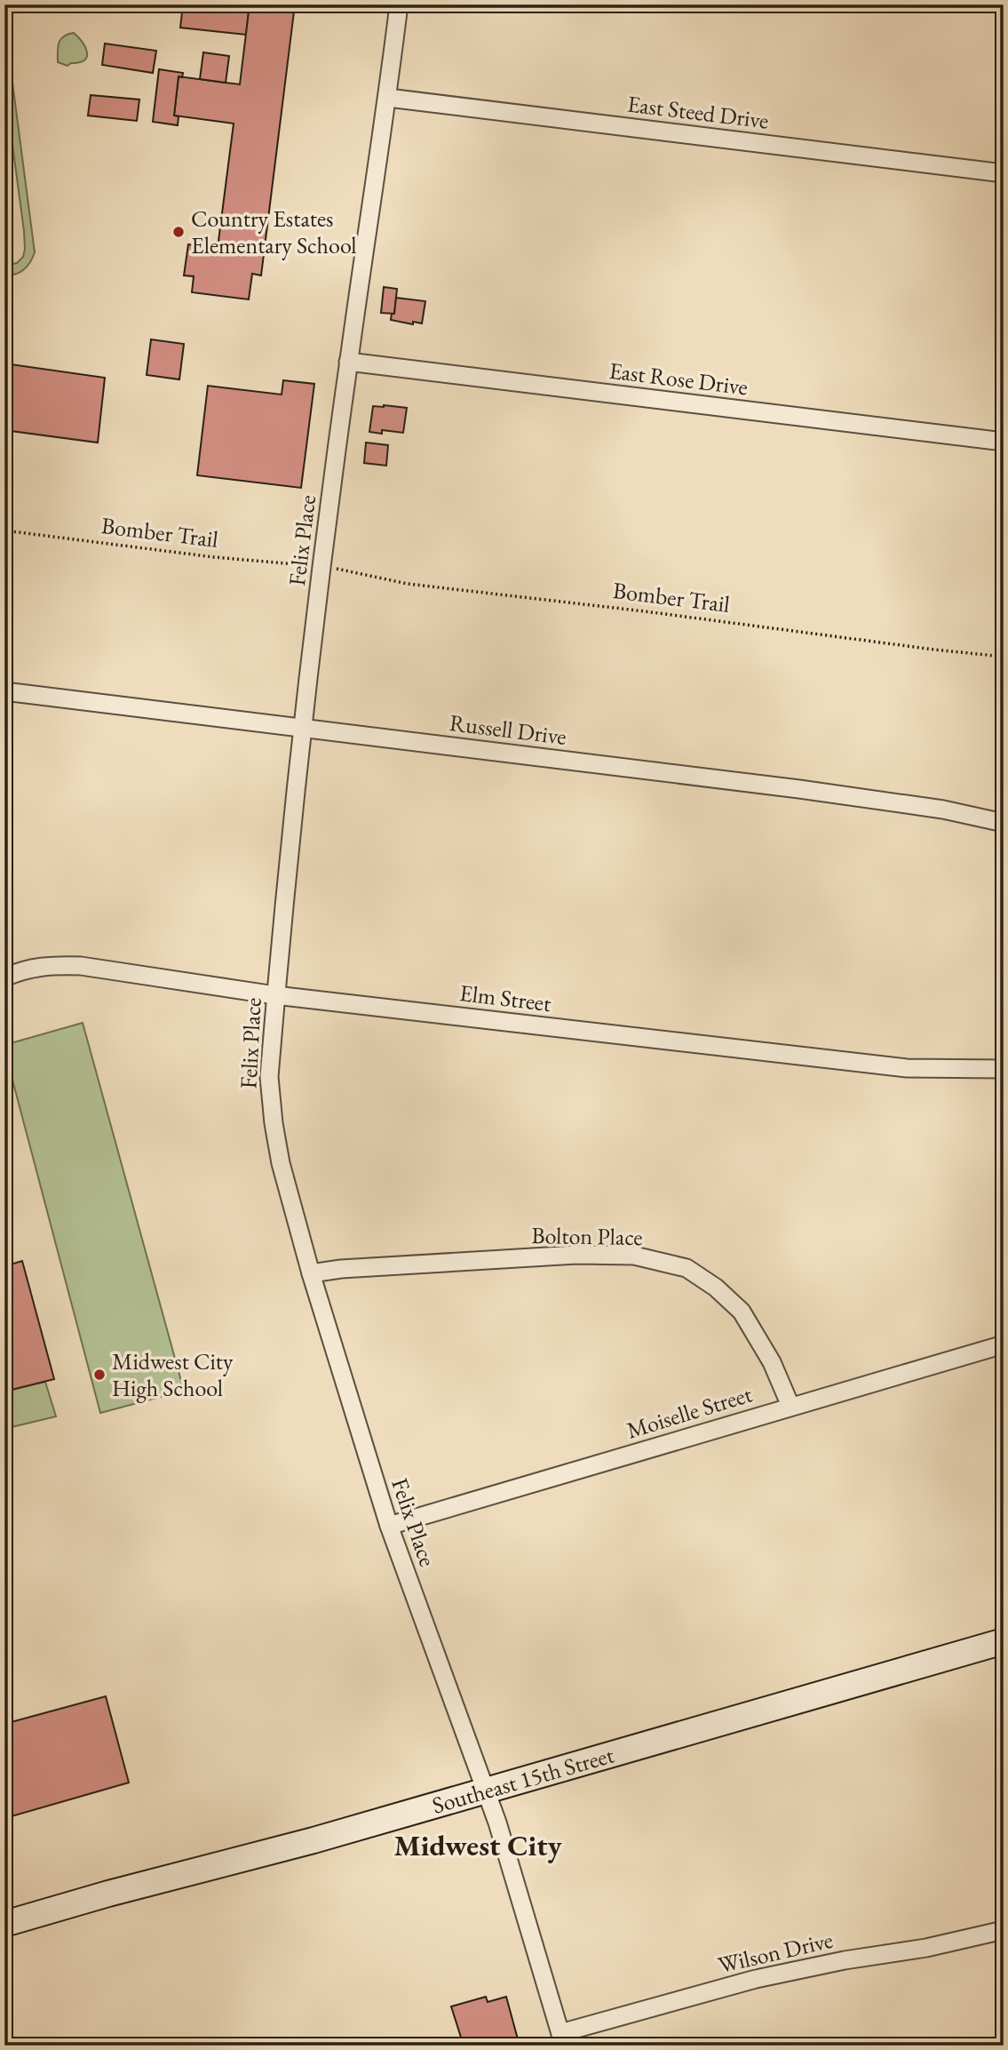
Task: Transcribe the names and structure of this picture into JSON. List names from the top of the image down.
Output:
{
  "streets": {
    "main road": ["Southeast 15th Street"],
    "street": [
      "East Steed Drive",
      "East Rose Drive",
      "Felix Place",
      "Russell Drive",
      "Elm Street",
      "Bolton Place",
      "Moiselle Street",
      "Wilson Drive"
    ],
    "path": ["Bomber Trail"]
  },
  "crossings": [
    ["East Steed Drive", "Felix Place"],
    ["East Rose Drive", "Felix Place"],
    ["Felix Place", "Russell Drive"],
    ["Felix Place", "Elm Street"],
    ["Felix Place", "Bolton Place"],
    ["Felix Place", "Moiselle Street"],
    ["Felix Place", "Southeast 15th Street"],
    ["Felix Place", "Wilson Drive"],
    ["Bolton Place", "Moiselle Street"]
  ],
  "districts": ["Midwest City"],
  "places": ["Country Estates Elementary School", "Midwest City High School"]
}
